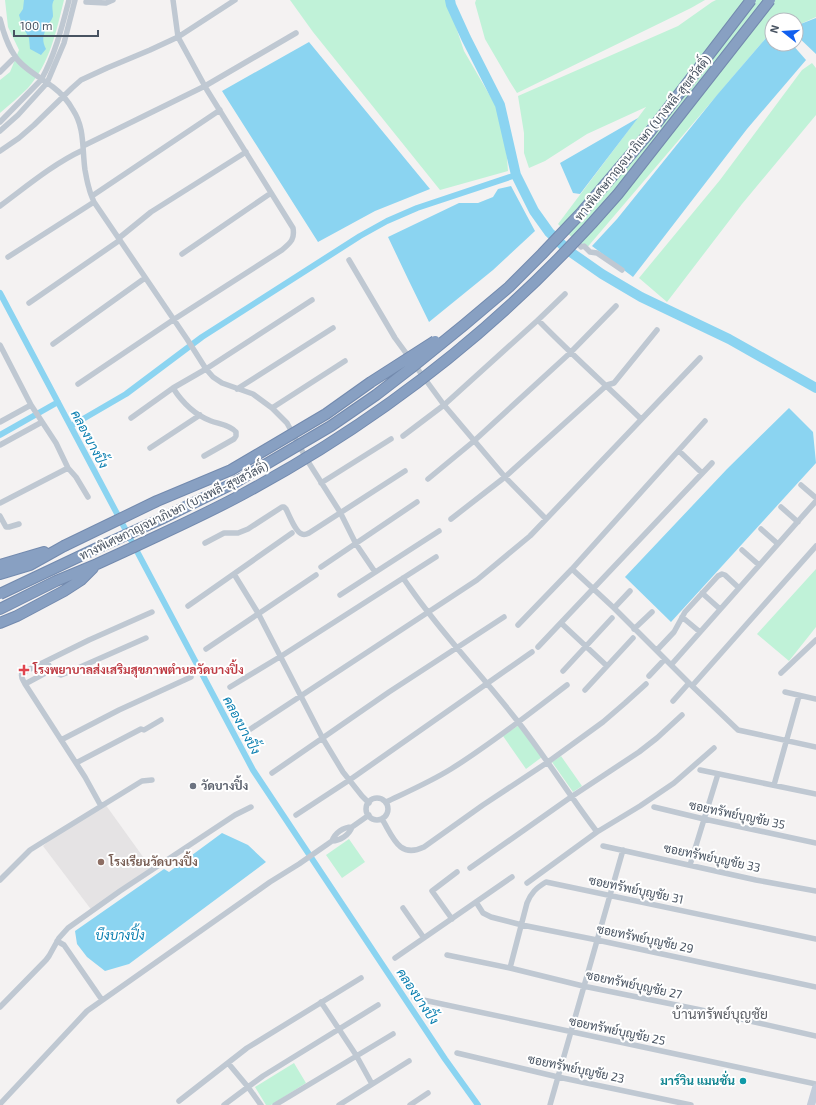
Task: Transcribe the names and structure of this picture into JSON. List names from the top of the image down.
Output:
{
  "streets": {
    "highway": ["ทางพิเศษกาญจนาภิเษก (บางพลี-สุขสวัสดิ์)"],
    "street": [
      "ซอยทรัพย์บุญชัย 35",
      "ซอยทรัพย์บุญชัย 33",
      "ซอยทรัพย์บุญชัย 31",
      "ซอยทรัพย์บุญชัย 29",
      "ซอยทรัพย์บุญชัย 27",
      "ซอยทรัพย์บุญชัย 25",
      "ซอยทรัพย์บุญชัย 23"
    ]
  },
  "crossings": [
    ["ซอยทรัพย์บุญชัย 31", "ซอยทรัพย์บุญชัย 29"],
    ["ซอยทรัพย์บุญชัย 31", "ซอยทรัพย์บุญชัย 27"]
  ],
  "districts": ["บ้านทรัพย์บุญชัย"],
  "water": ["คลองบางปิ้ง", "บึงบางปิ้ง"],
  "places": {
    "health": ["โรงพยาบาลส่งเสริมสุขภาพตำบลวัดบางปิ้ง"],
    "other": ["วัดบางปิ้ง", "โรงเรียนวัดบางปิ้ง", "มาร์วิน แมนชั่น"]
  },
  "scale_bar": "100 m",
  "north": "left"
}
